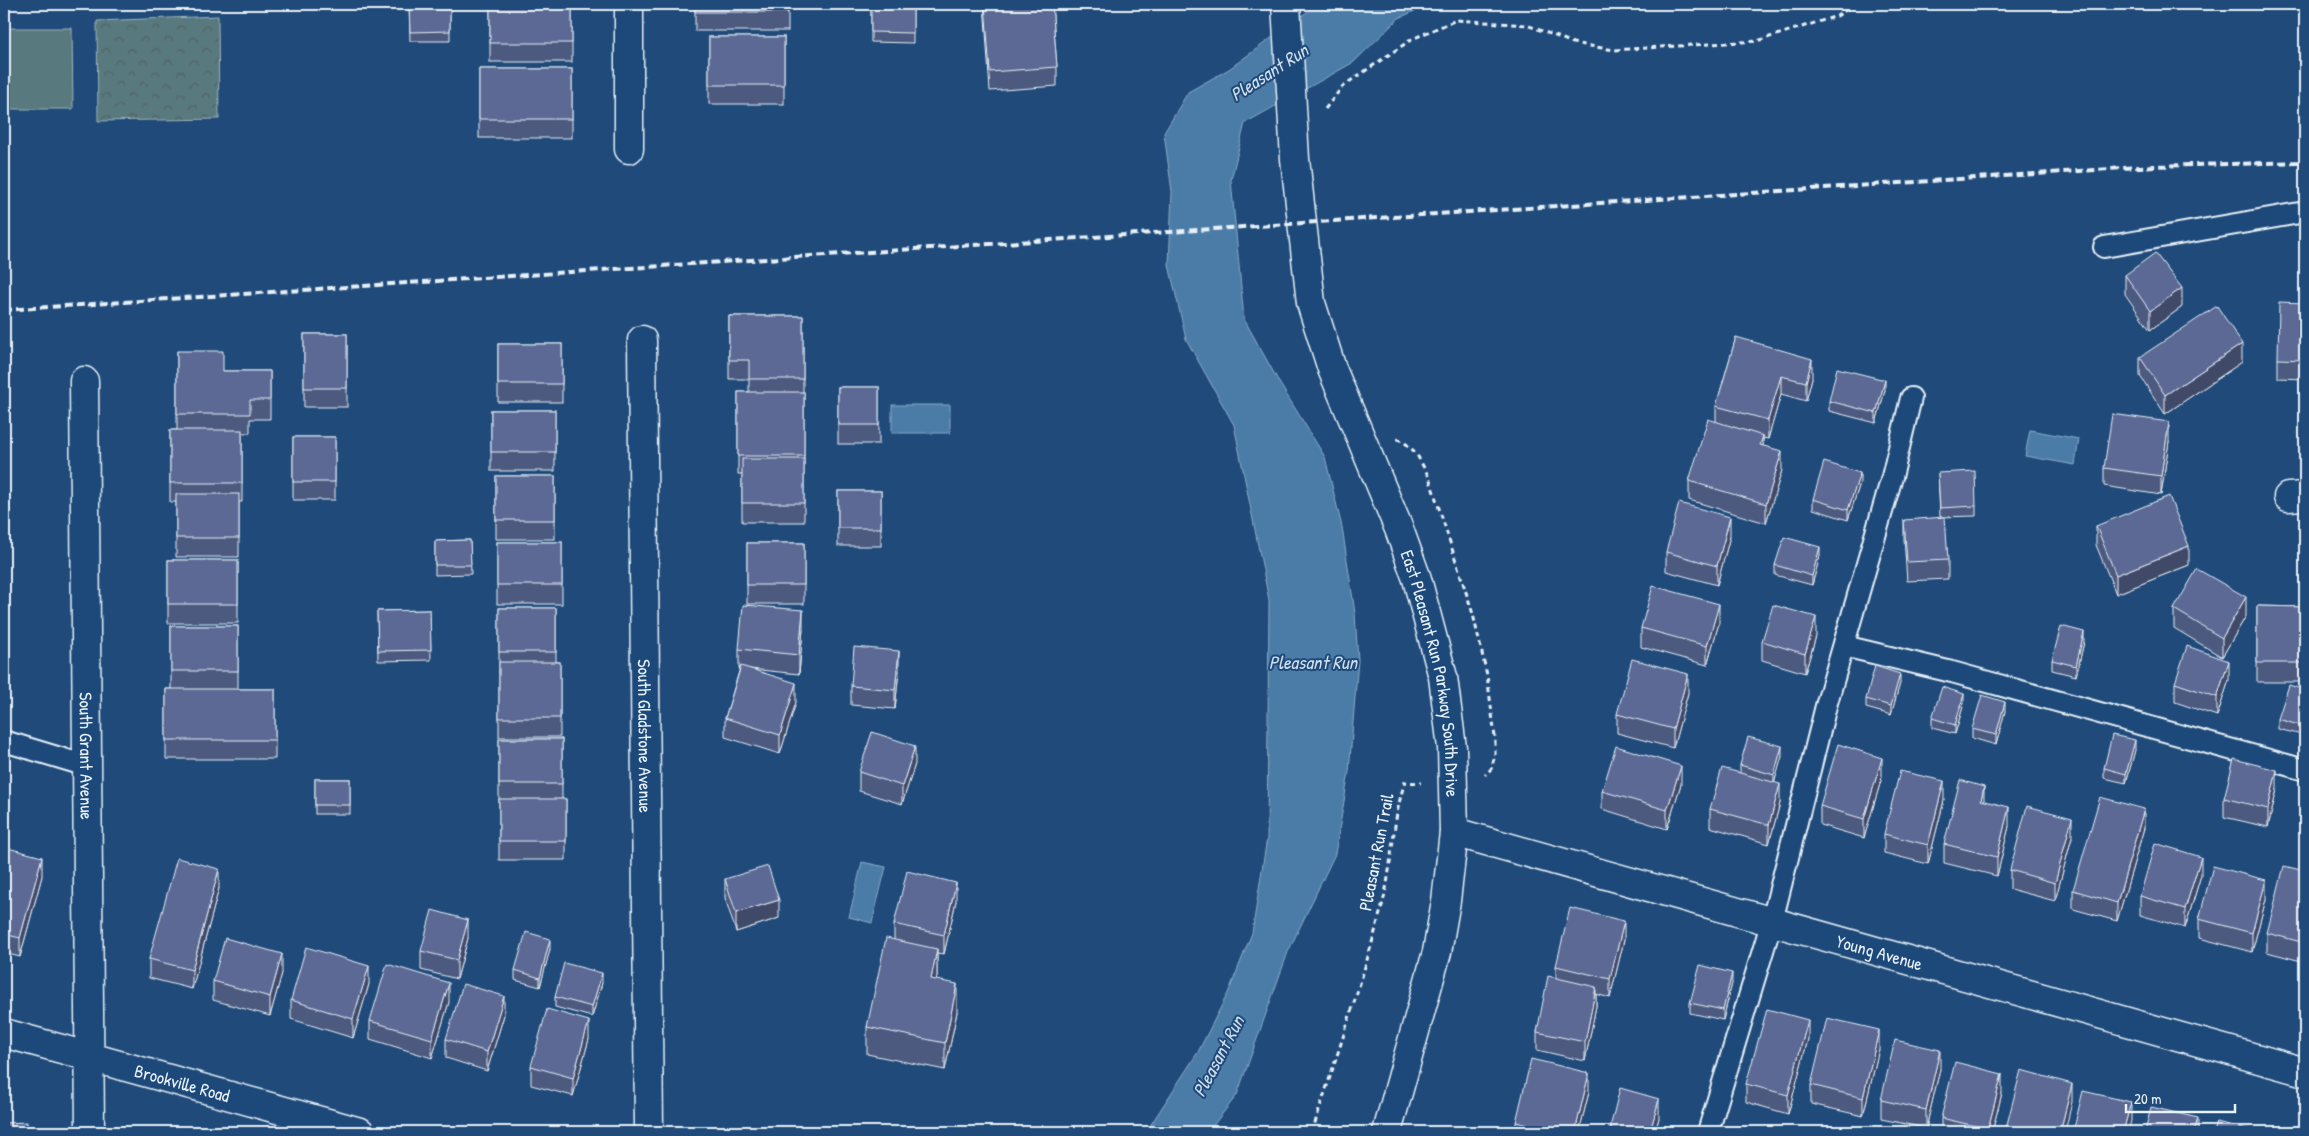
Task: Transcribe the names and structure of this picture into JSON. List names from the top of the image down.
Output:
{
  "streets": {
    "street": [
      "East Pleasant Run Parkway South Drive",
      "South Gladstone Avenue",
      "South Grant Avenue",
      "Young Avenue",
      "Brookville Road"
    ],
    "path": ["Pleasant Run Trail"]
  },
  "crossings": [
    ["East Pleasant Run Parkway South Drive", "Pleasant Run Trail"],
    ["East Pleasant Run Parkway South Drive", "Young Avenue"],
    ["South Grant Avenue", "Brookville Road"]
  ],
  "water": ["Pleasant Run"],
  "scale_bar": "20 m"
}
